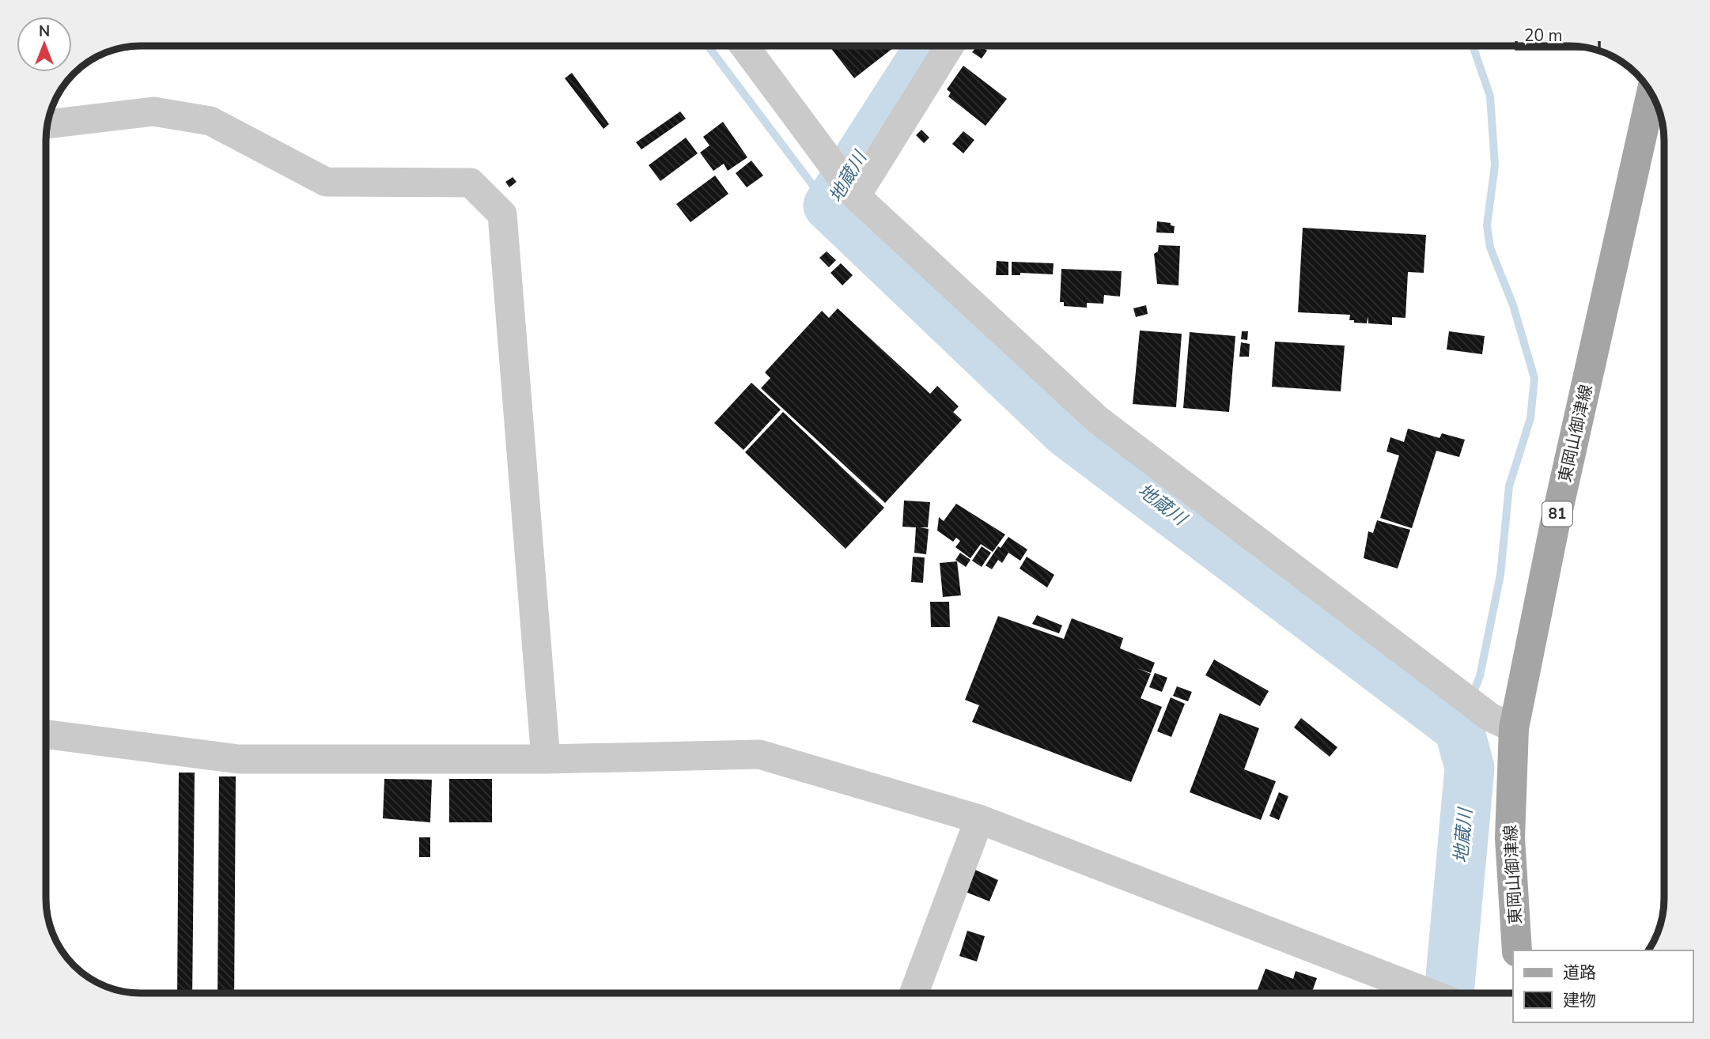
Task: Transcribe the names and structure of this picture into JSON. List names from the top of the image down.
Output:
{
  "streets": {
    "main road": ["東岡山御津線", "81"]
  },
  "water": ["地蔵川"],
  "legend": ["道路", "建物"],
  "scale_bar": "20 m",
  "north": "top"
}
